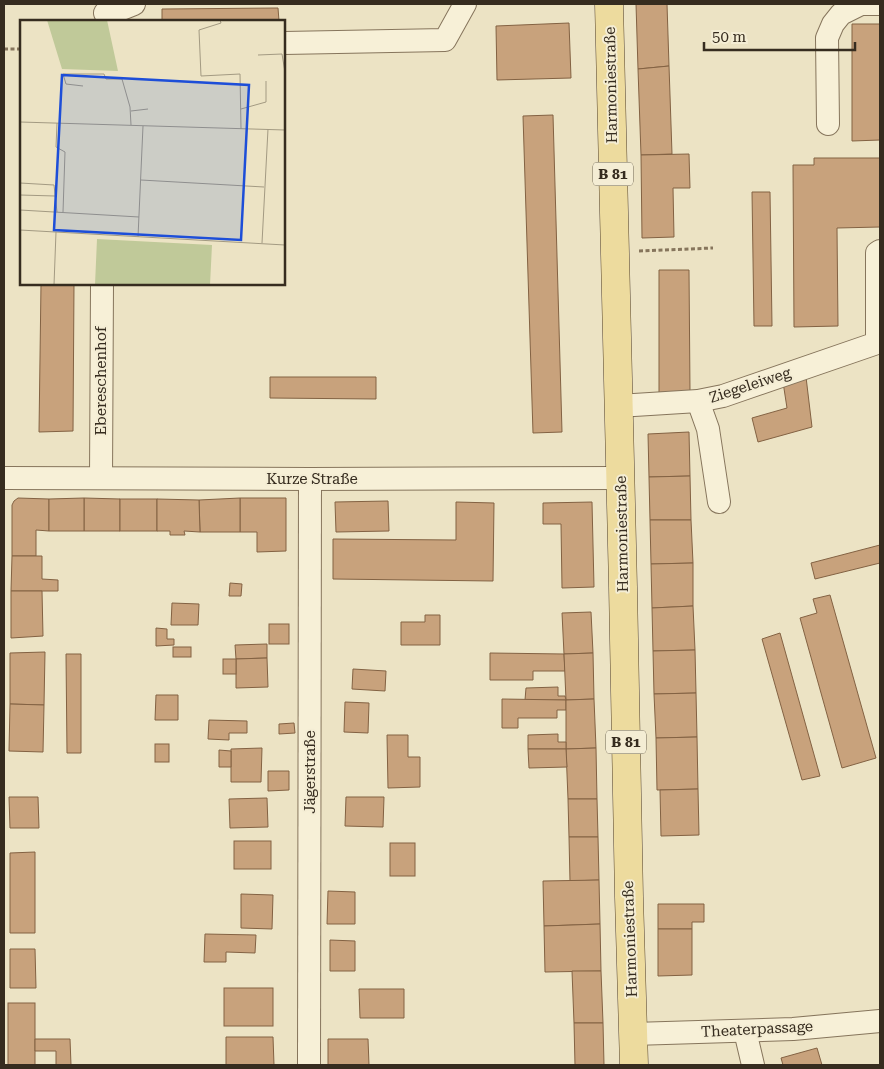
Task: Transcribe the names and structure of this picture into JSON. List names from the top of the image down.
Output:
{
  "streets": {
    "main road": ["Harmoniestraße", "B 81"],
    "street": [
      "Ebereschenhof",
      "Ziegeleiweg",
      "Kurze Straße",
      "Jägerstraße",
      "Theaterpassage"
    ]
  },
  "crossings": [
    ["Harmoniestraße", "Ziegeleiweg"],
    ["Harmoniestraße", "Kurze Straße"],
    ["Harmoniestraße", "Theaterpassage"],
    ["Ebereschenhof", "Kurze Straße"],
    ["Kurze Straße", "Jägerstraße"]
  ],
  "scale_bar": "50 m"
}
